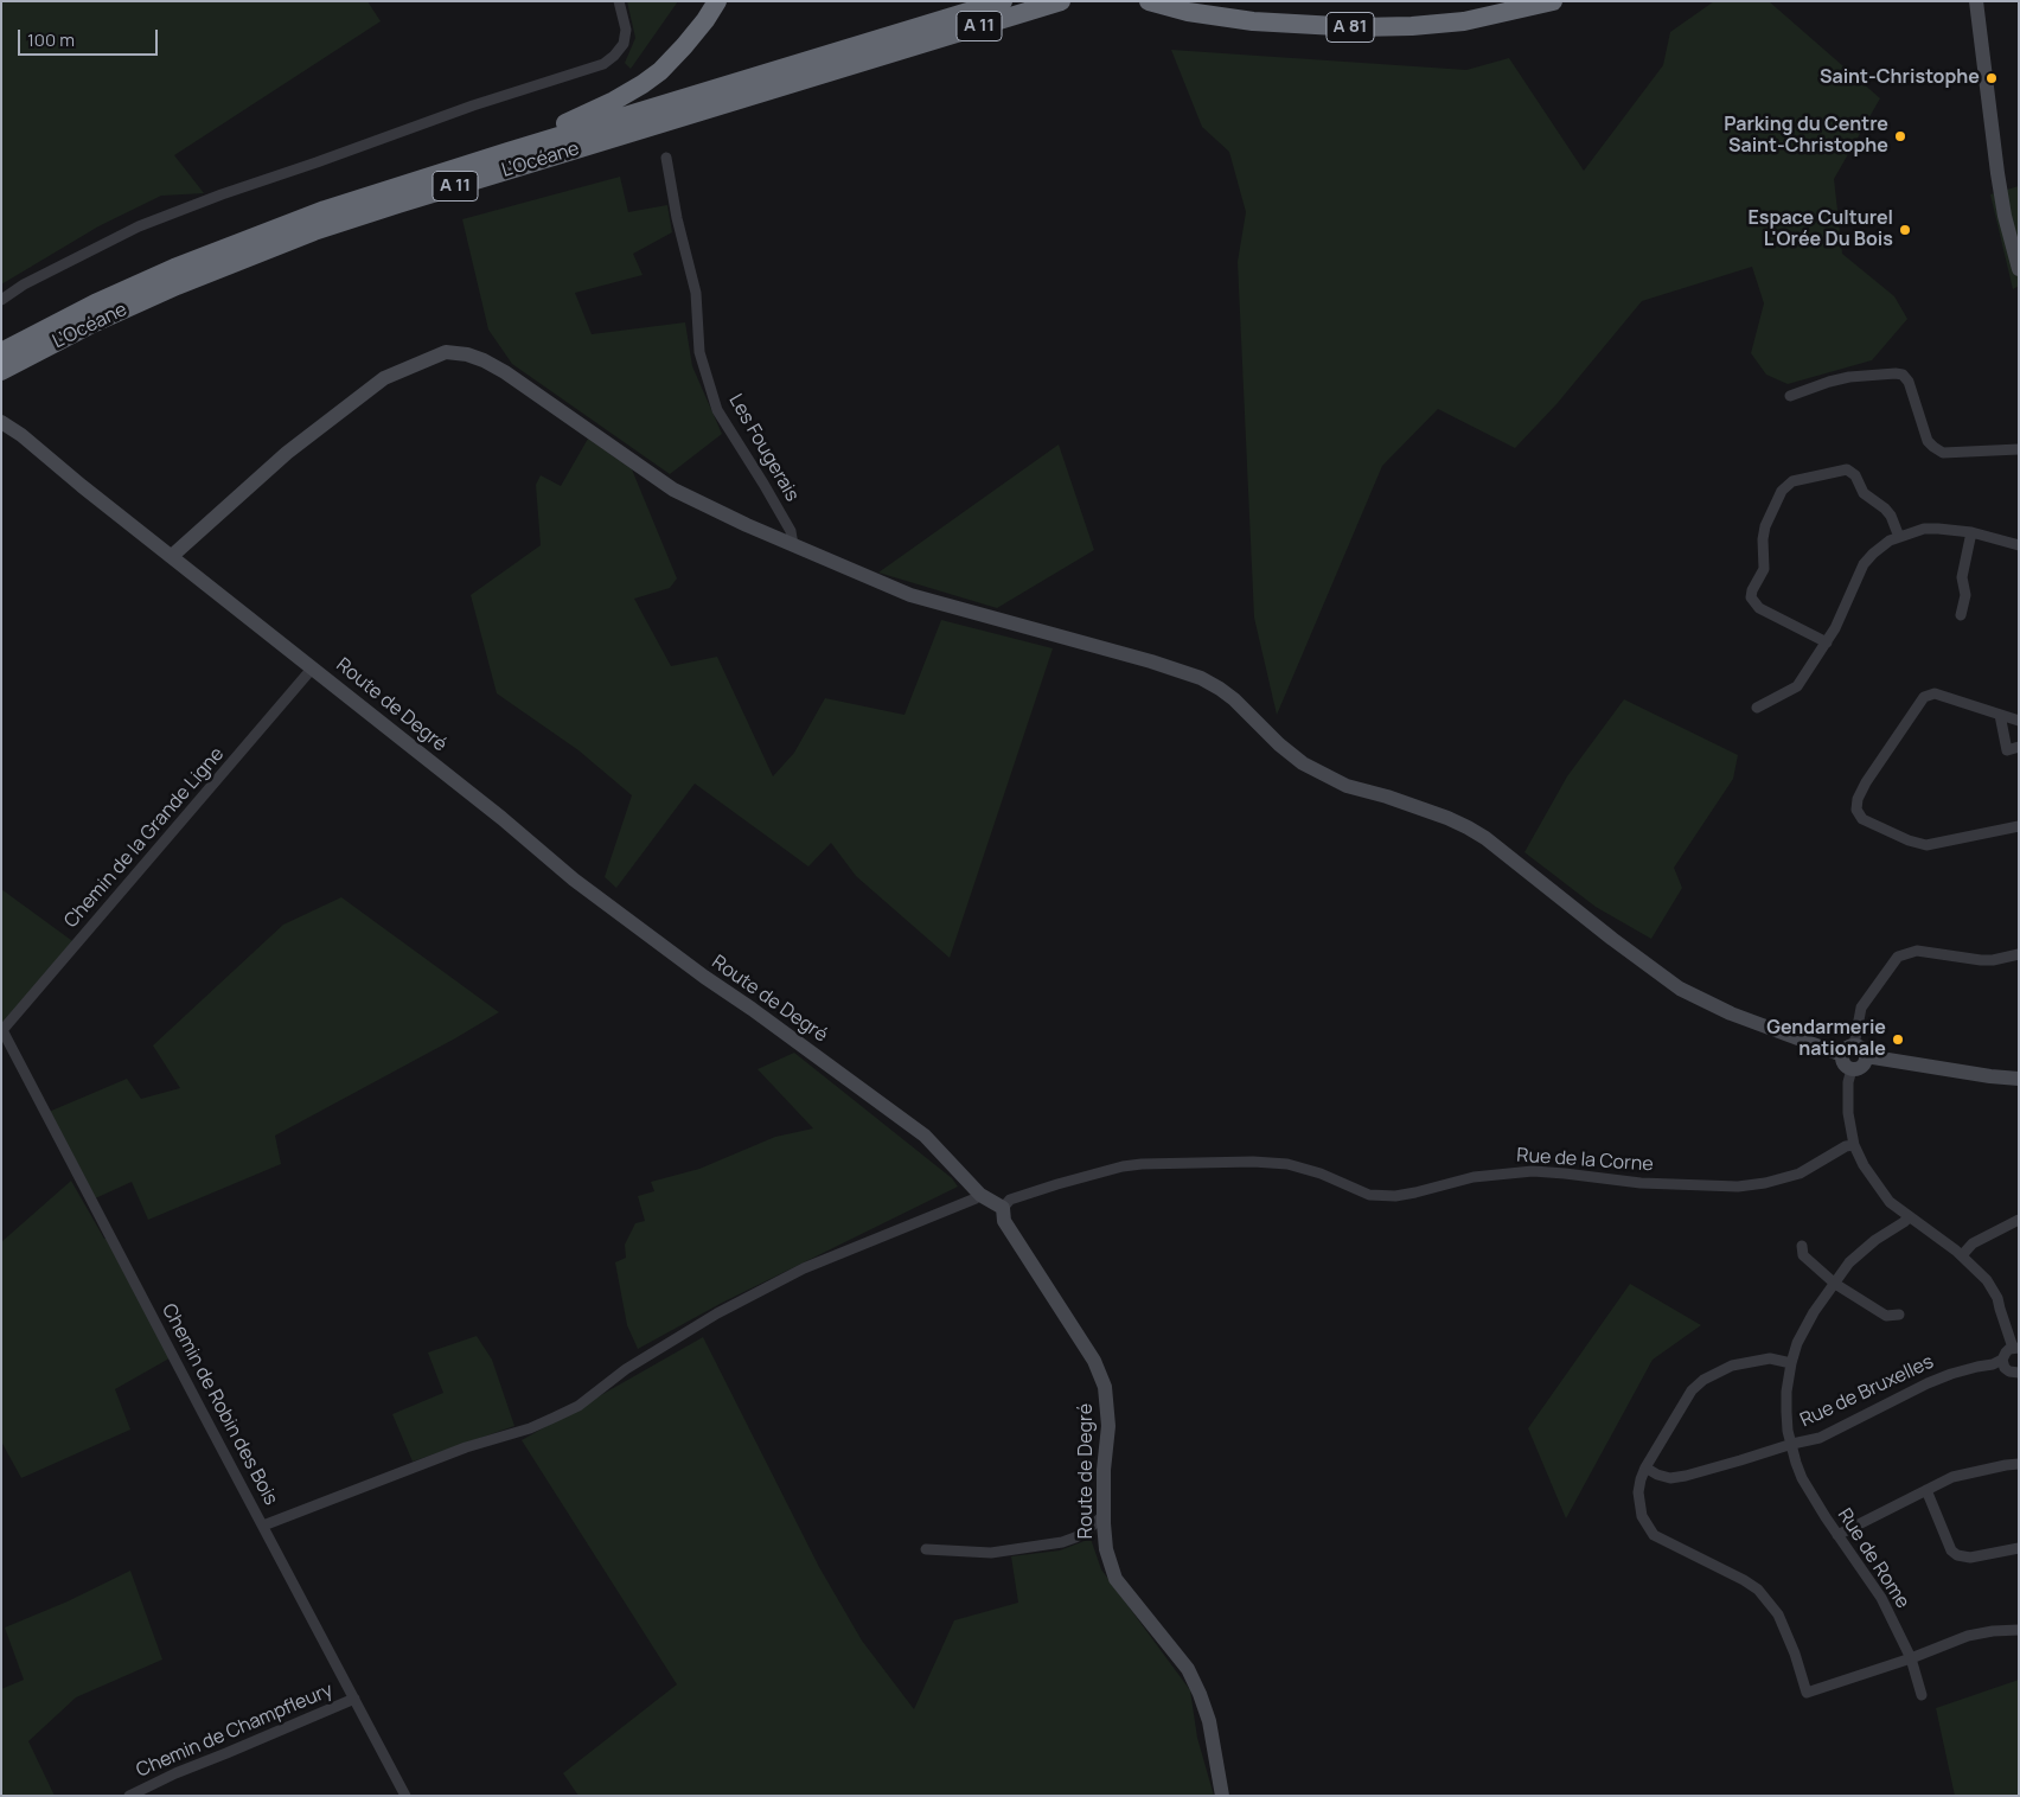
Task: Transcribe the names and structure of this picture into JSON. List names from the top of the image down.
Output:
{
  "streets": {
    "highway": ["A 11", "A 81", "L’Océane"],
    "street": [
      "Les Fougerais",
      "Route de Degré",
      "Chemin de la Grande Ligne",
      "Rue de la Corne",
      "Rue de Bruxelles",
      "Chemin de Robin des Bois",
      "Rue de Rome",
      "Chemin de Champfleury"
    ]
  },
  "crossings": [
    ["Route de Degré", "Chemin de la Grande Ligne"],
    ["Route de Degré", "Rue de la Corne"],
    ["Chemin de la Grande Ligne", "Chemin de Robin des Bois"],
    ["Rue de Bruxelles", "Rue de Rome"],
    ["Chemin de Robin des Bois", "Chemin de Champfleury"]
  ],
  "places": [
    "Saint-Christophe",
    "Parking du Centre Saint-Christophe",
    "Espace Culturel L'Orée Du Bois",
    "Gendarmerie nationale"
  ],
  "scale_bar": "100 m"
}
